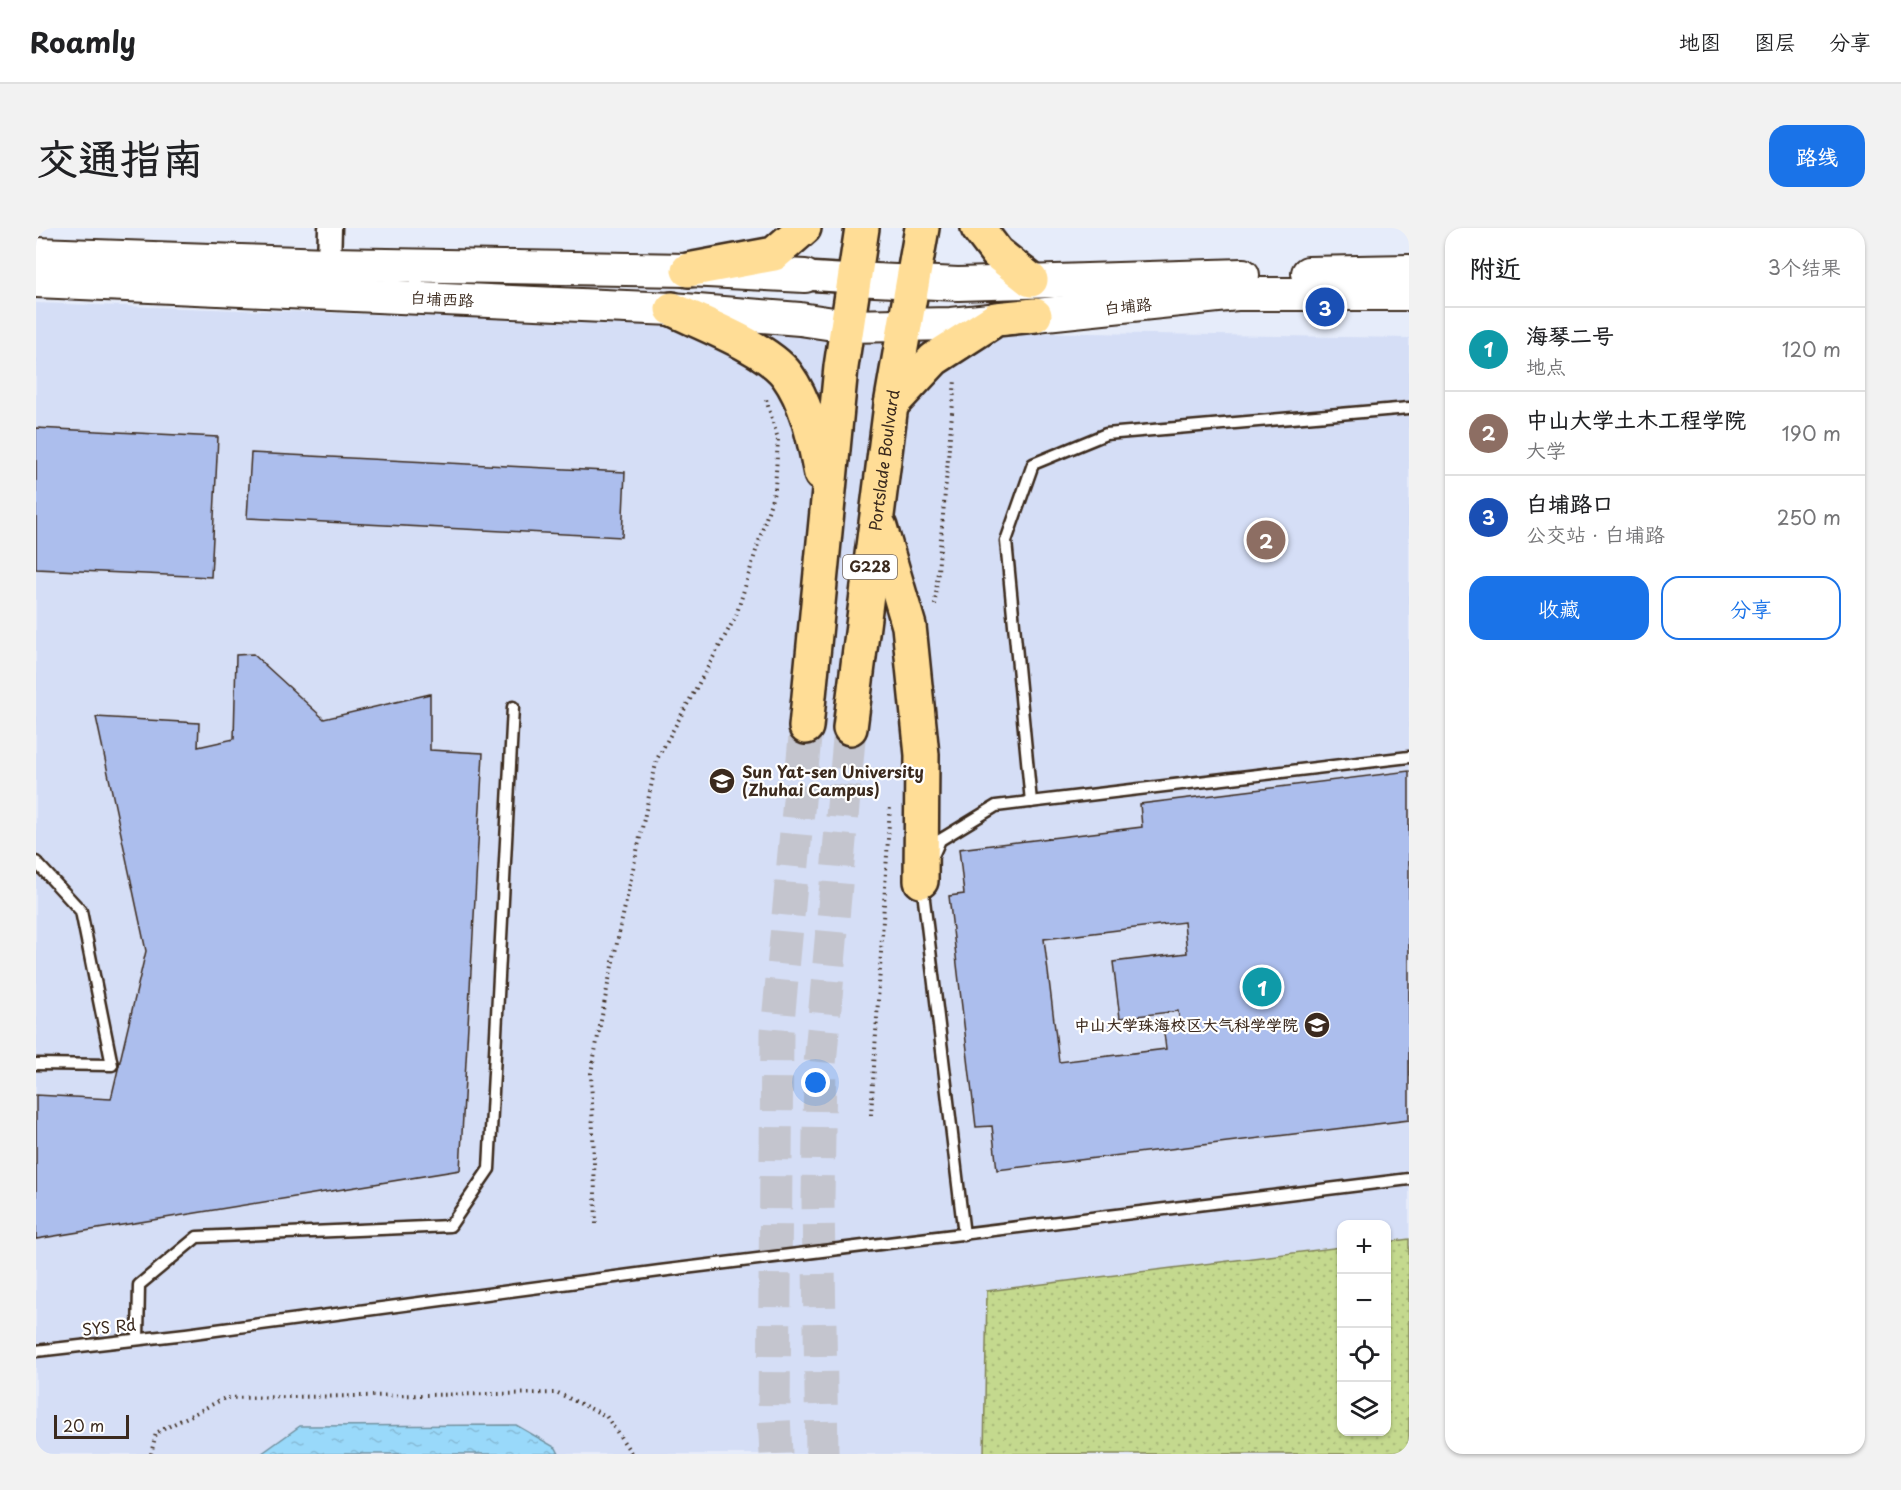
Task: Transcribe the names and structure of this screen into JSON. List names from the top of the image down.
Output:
{
  "streets": {
    "highway": ["Portslade Boulvard", "G228"],
    "main road": ["白埔西路", "白埔路"],
    "lane": ["SYS Rd"]
  },
  "crossings": [
    ["白埔西路", "白埔路"],
    ["白埔西路", "G228"],
    ["白埔路", "Portslade Boulvard"],
    ["白埔路", "G228"]
  ],
  "places": {
    "school or university": ["Sun Yat-sen University (Zhuhai Campus)", "中山大学珠海校区大气科学学院"]
  },
  "scale_bar": "20 m",
  "page": {
    "header": "Roamly",
    "nav": ["地图", "图层", "分享"],
    "title": "交通指南",
    "buttons": [
      "路线",
      ["收藏", "分享"]
    ],
    "heading": ["附近", "3个结果"],
    "pins": ["3", "2", "1"],
    "list": [
      {
        "mark": "1",
        "name": "海琴二号",
        "note": "地点",
        "value": "120 m"
      },
      {
        "mark": "2",
        "name": "中山大学土木工程学院",
        "note": "大学",
        "value": "190 m"
      },
      {
        "mark": "3",
        "name": "白埔路口",
        "note": "公交站 · 白埔路",
        "value": "250 m"
      }
    ],
    "map_buttons": ["+", "−"],
    "scale": "20 m"
  }
}
